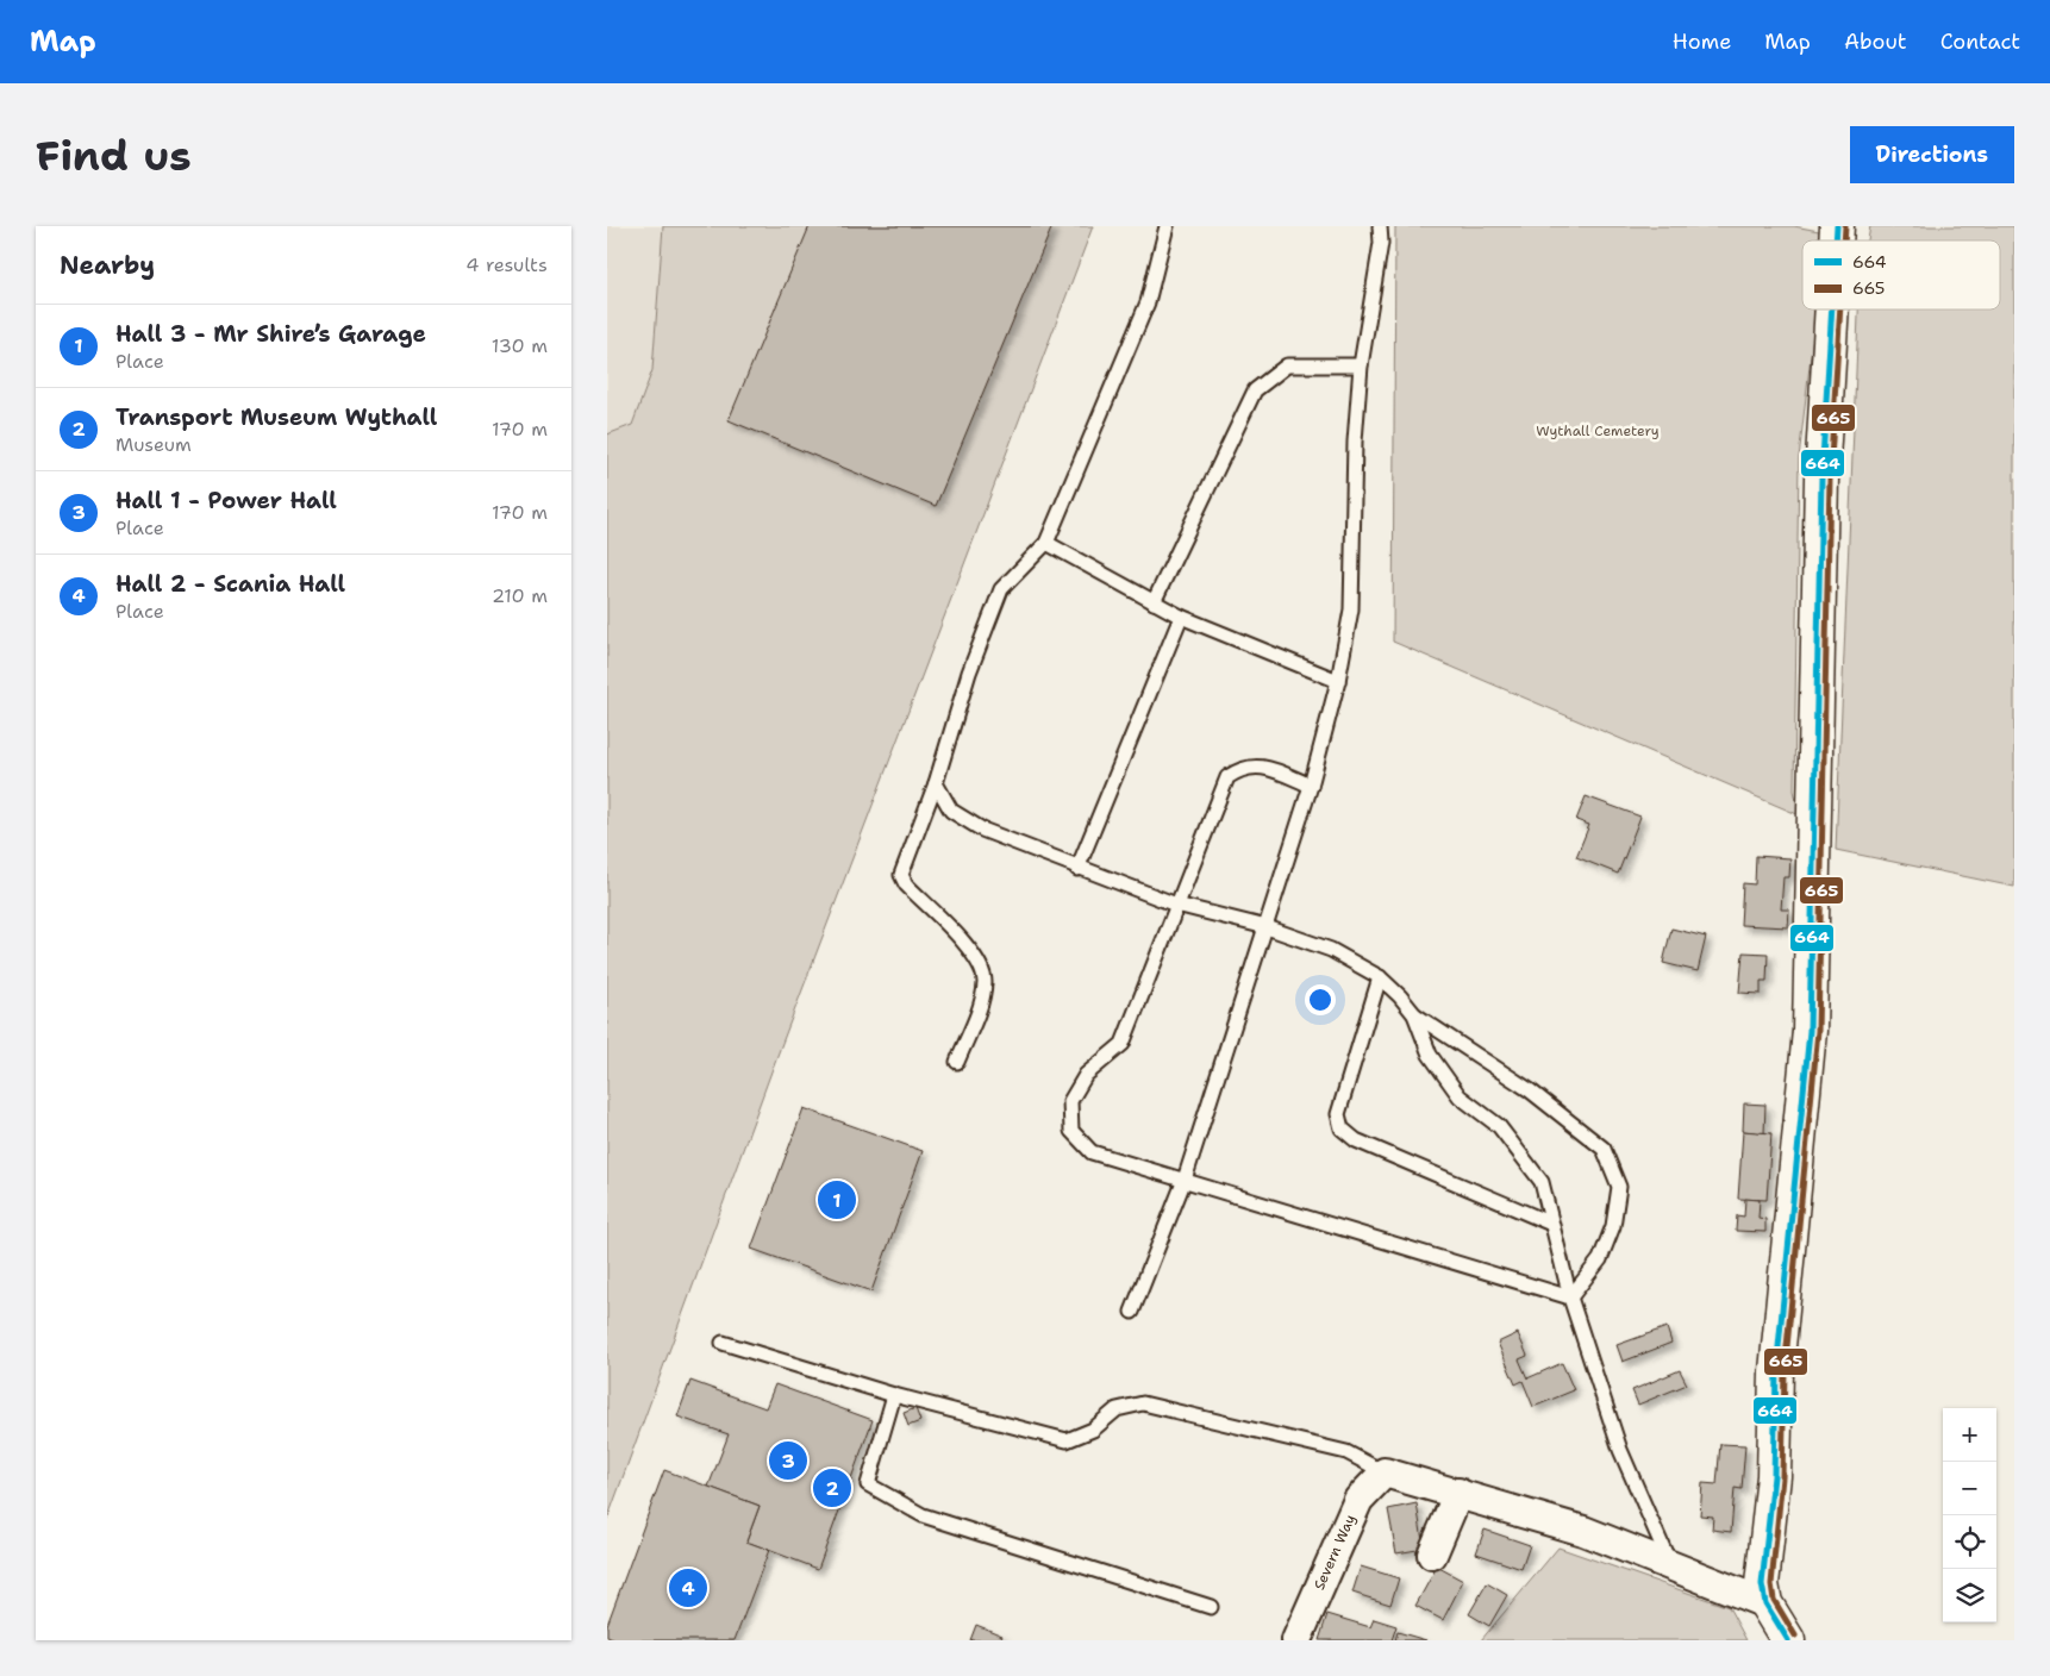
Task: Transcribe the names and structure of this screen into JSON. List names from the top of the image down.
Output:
{
  "streets": {
    "street": ["Severn Way"]
  },
  "parks": ["Wythall Cemetery"],
  "lines": ["transit line 664", "transit line 665"],
  "legend": ["664", "665"],
  "page": {
    "header": "Map",
    "nav": [
      "Home",
      "Map",
      "About",
      "Contact"
    ],
    "buttons": "Directions",
    "title": "Find us",
    "heading": ["Nearby", "4 results"],
    "list": [
      {
        "mark": "1",
        "name": "Hall 3 - Mr Shire’s Garage",
        "note": "Place",
        "value": "130 m"
      },
      {
        "mark": "2",
        "name": "Transport Museum Wythall",
        "note": "Museum",
        "value": "170 m"
      },
      {
        "mark": "3",
        "name": "Hall 1 - Power Hall",
        "note": "Place",
        "value": "170 m"
      },
      {
        "mark": "4",
        "name": "Hall 2 - Scania Hall",
        "note": "Place",
        "value": "210 m"
      }
    ],
    "pins": [
      "1",
      "3",
      "2",
      "4"
    ],
    "map_buttons": ["+", "−"]
  }
}
